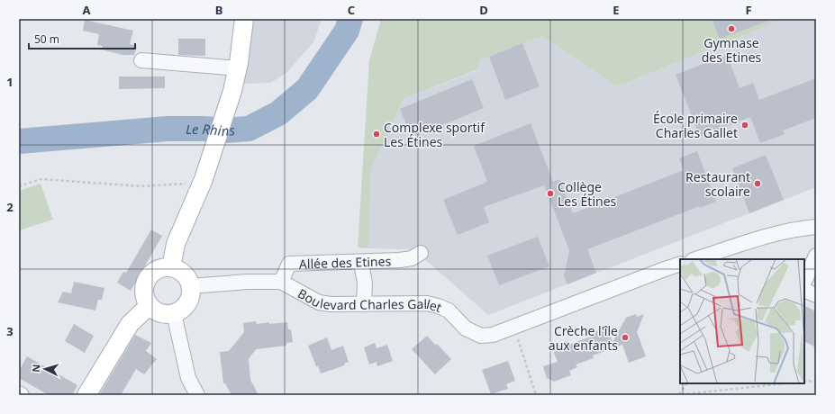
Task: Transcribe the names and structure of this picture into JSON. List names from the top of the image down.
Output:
{
  "streets": {
    "street": ["Allée des Etines", "Boulevard Charles Gallet"]
  },
  "crossings": [
    ["Allée des Etines", "Boulevard Charles Gallet"]
  ],
  "water": ["Le Rhins"],
  "places": [
    "Gymnase des Etines",
    "École primaire Charles Gallet",
    "Complexe sportif Les Étines",
    "Restaurant scolaire",
    "Collège Les Étines",
    "Crèche l'île aux enfants"
  ],
  "scale_bar": "50 m",
  "north": "left",
  "grid": {
    "columns": [
      "A",
      "B",
      "C",
      "D",
      "E",
      "F"
    ],
    "rows": ["1", "2", "3"]
  }
}
